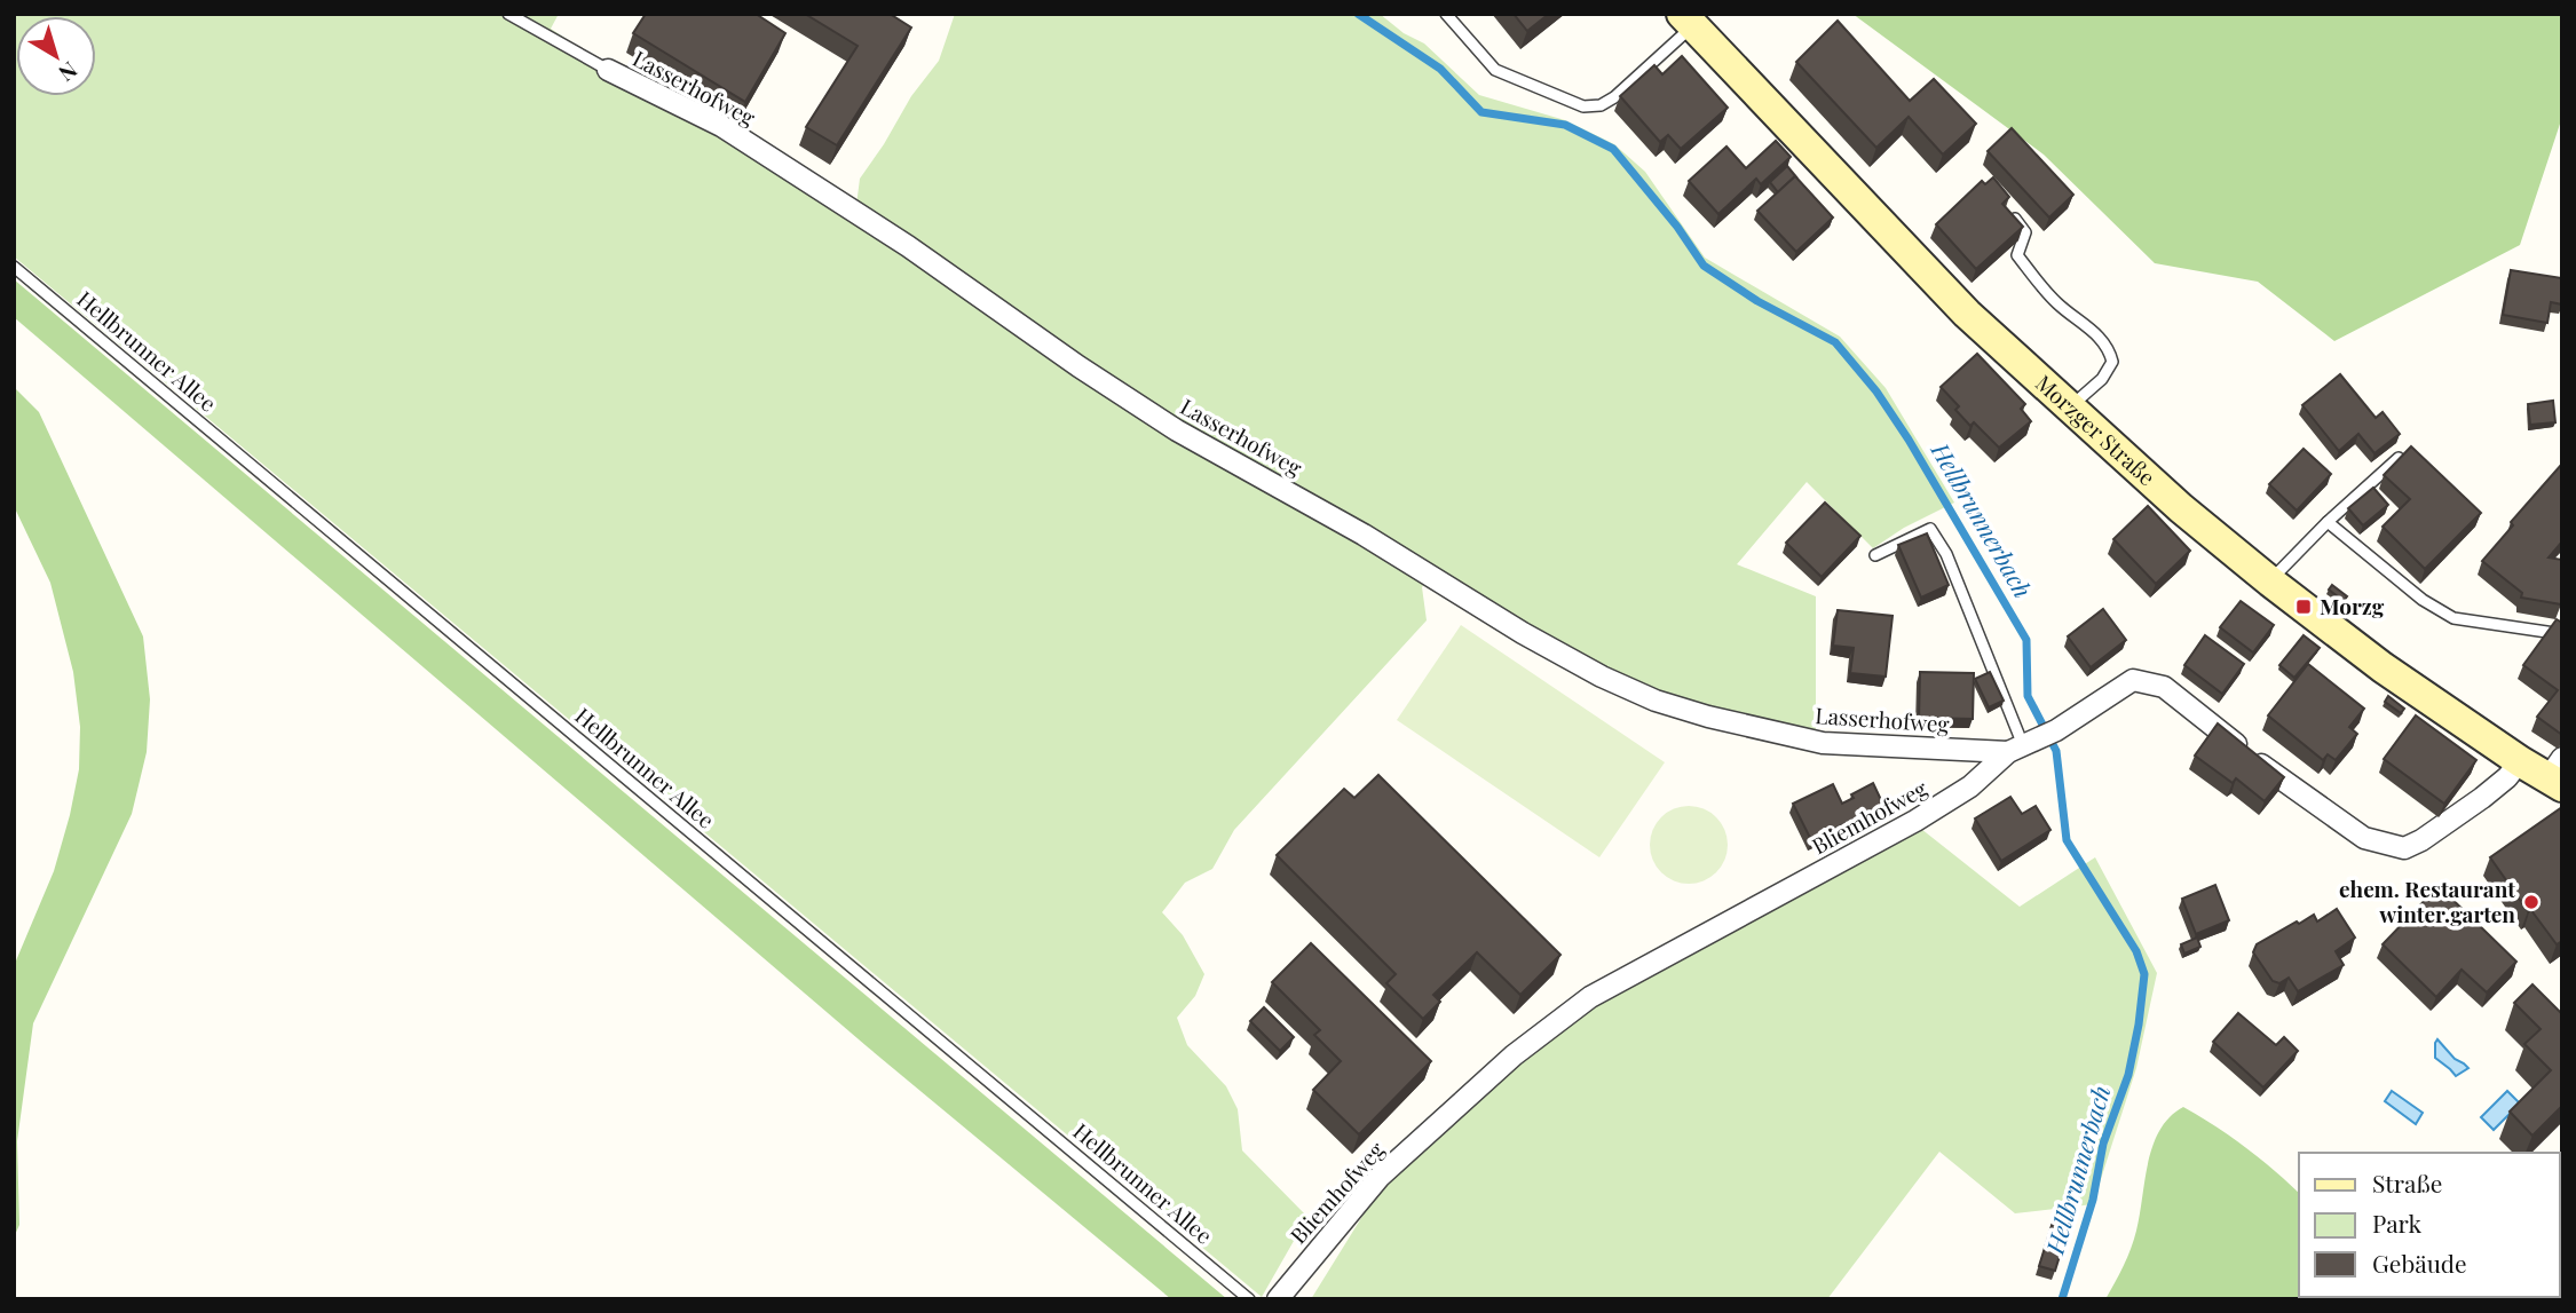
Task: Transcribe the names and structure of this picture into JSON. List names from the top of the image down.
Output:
{
  "streets": {
    "street": ["Lasserhofweg", "Morzger Straße", "Bliemhofweg"],
    "lane": ["Hellbrunner Allee"]
  },
  "crossings": [
    ["Lasserhofweg", "Bliemhofweg"],
    ["Morzger Straße", "Bliemhofweg"]
  ],
  "water": ["Hellbrunnerbach"],
  "places": {
    "transit": ["Morzg"],
    "other": ["ehem. Restaurant winter.garten"]
  },
  "legend": ["Straße", "Park", "Gebäude"],
  "north": "bottom right"
}
